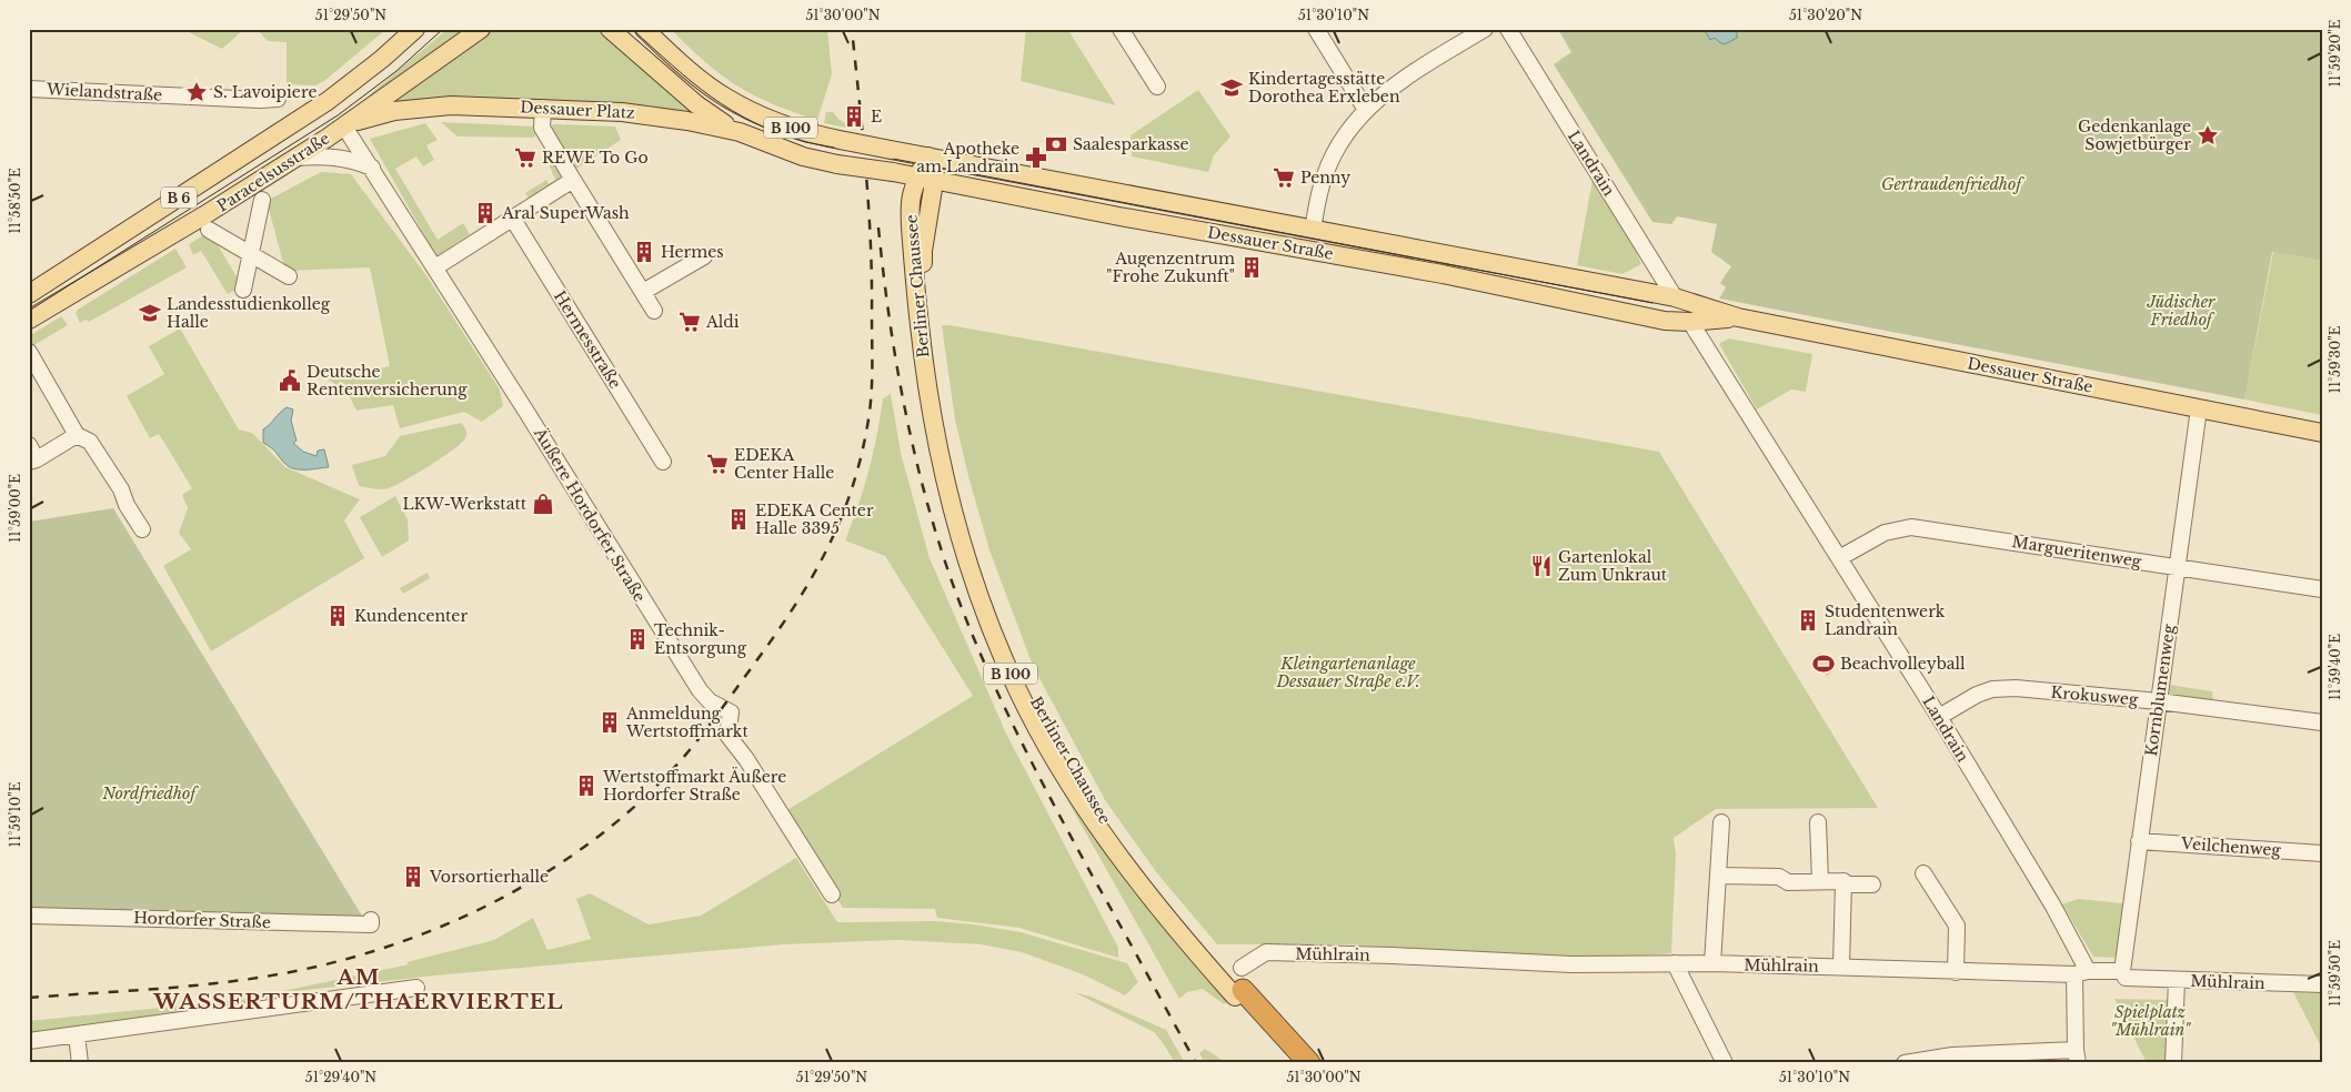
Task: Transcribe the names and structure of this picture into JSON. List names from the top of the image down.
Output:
{
  "streets": {
    "highway": ["B 100", "Berliner Chaussee"],
    "main road": [
      "Dessauer Platz",
      "Paracelsusstraße",
      "B 6",
      "Dessauer Straße"
    ],
    "street": [
      "Wielandstraße",
      "Landrain",
      "Hermesstraße",
      "Äußere Hordorfer Straße",
      "Margueritenweg",
      "Kornblumenweg",
      "Krokusweg",
      "Veilchenweg",
      "Hordorfer Straße",
      "Mühlrain"
    ]
  },
  "crossings": [
    ["Dessauer Platz", "B 100"],
    ["Dessauer Platz", "Paracelsusstraße"],
    ["Dessauer Platz", "Dessauer Straße"],
    ["Dessauer Platz", "Äußere Hordorfer Straße"],
    ["Landrain", "Dessauer Straße"],
    ["Landrain", "Margueritenweg"],
    ["Landrain", "Krokusweg"],
    ["Landrain", "Mühlrain"],
    ["Paracelsusstraße", "Äußere Hordorfer Straße"],
    ["Dessauer Straße", "Berliner Chaussee"],
    ["Dessauer Straße", "Kornblumenweg"],
    ["Margueritenweg", "Kornblumenweg"],
    ["Kornblumenweg", "Krokusweg"],
    ["Kornblumenweg", "Veilchenweg"],
    ["Kornblumenweg", "Mühlrain"]
  ],
  "districts": ["AM WASSERTURM/THAERVIERTEL"],
  "parks": [
    "Gertraudenfriedhof",
    "Jüdischer Friedhof",
    "Kleingartenanlage Dessauer Straße e.V.",
    "Nordfriedhof",
    "Spielplatz \"Mühlrain\""
  ],
  "places": {
    "school or university": ["Kindertagesstätte Dorothea Erxleben", "Landesstudienkolleg Halle"],
    "place": ["S. Lavoipiere", "Gedenkanlage Sowjetbürger"],
    "building": [
      "E",
      "Aral SuperWash",
      "Hermes",
      "Augenzentrum \"Frohe Zukunft\"",
      "EDEKA Center Halle 3395",
      "Kundencenter",
      "Studentenwerk Landrain",
      "Technik- Entsorgung",
      "Anmeldung Wertstoffmarkt",
      "Wertstoffmarkt Äußere Hordorfer Straße",
      "Vorsortierhalle"
    ],
    "bank": ["Saalesparkasse"],
    "supermarket": [
      "REWE To Go",
      "Penny",
      "Aldi",
      "EDEKA Center Halle"
    ],
    "pharmacy": ["Apotheke am Landrain"],
    "public building": ["Deutsche Rentenversicherung"],
    "shop": ["LKW-Werkstatt"],
    "restaurant": ["Gartenlokal Zum Unkraut"],
    "sports": ["Beachvolleyball"]
  },
  "coordinates": [
    "51°29'50\"N",
    "51°30'00\"N",
    "51°30'10\"N",
    "51°30'20\"N",
    "11°59'20\"E",
    "11°58'50\"E",
    "11°59'30\"E",
    "11°59'00\"E",
    "11°59'40\"E",
    "11°59'10\"E",
    "11°59'50\"E",
    "51°29'40\"N"
  ]
}
